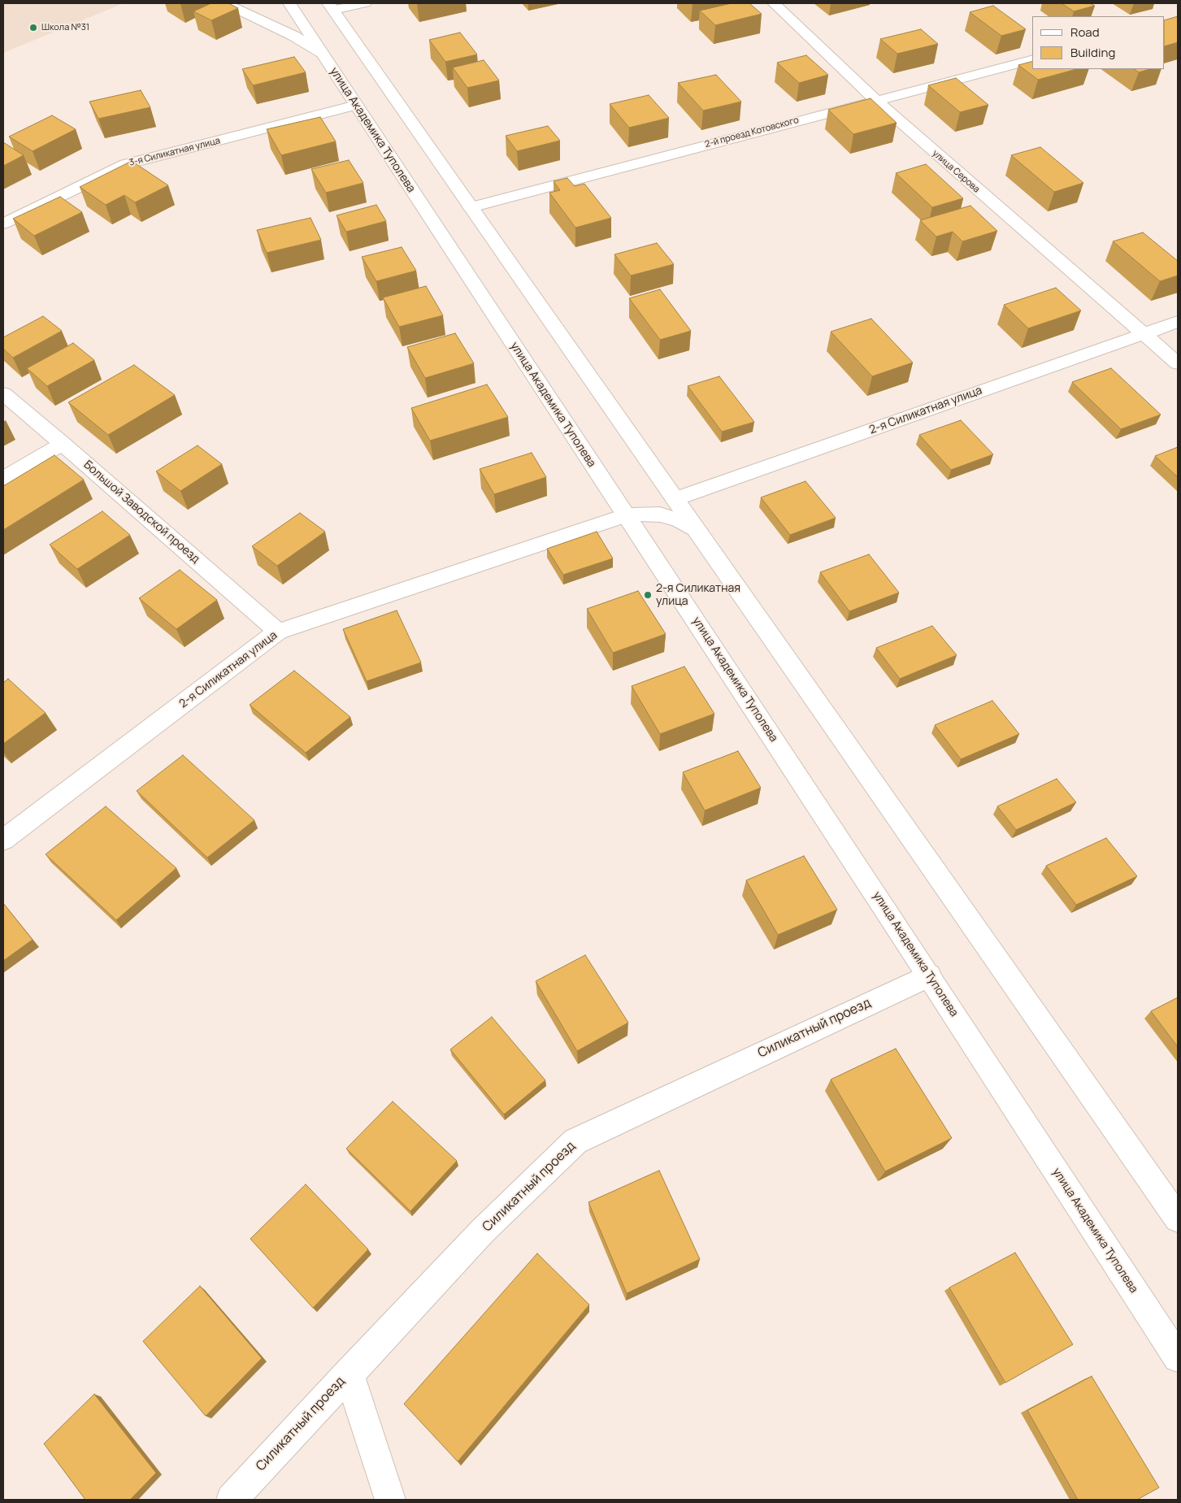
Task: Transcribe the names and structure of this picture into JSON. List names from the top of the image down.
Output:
{
  "streets": {
    "street": [
      "улица Академика Туполева",
      "2-й проезд Котовского",
      "3-я Силикатная улица",
      "улица Серова",
      "2-я Силикатная улица",
      "Большой Заводской проезд",
      "Силикатный проезд"
    ]
  },
  "crossings": [
    ["улица Академика Туполева", "3-я Силикатная улица"],
    ["улица Академика Туполева", "2-я Силикатная улица"],
    ["улица Академика Туполева", "Силикатный проезд"],
    ["2-й проезд Котовского", "улица Серова"],
    ["улица Серова", "2-я Силикатная улица"],
    ["2-я Силикатная улица", "Большой Заводской проезд"]
  ],
  "places": ["Школа №31", "2-я Силикатная улица"],
  "legend": ["Road", "Building"]
}
